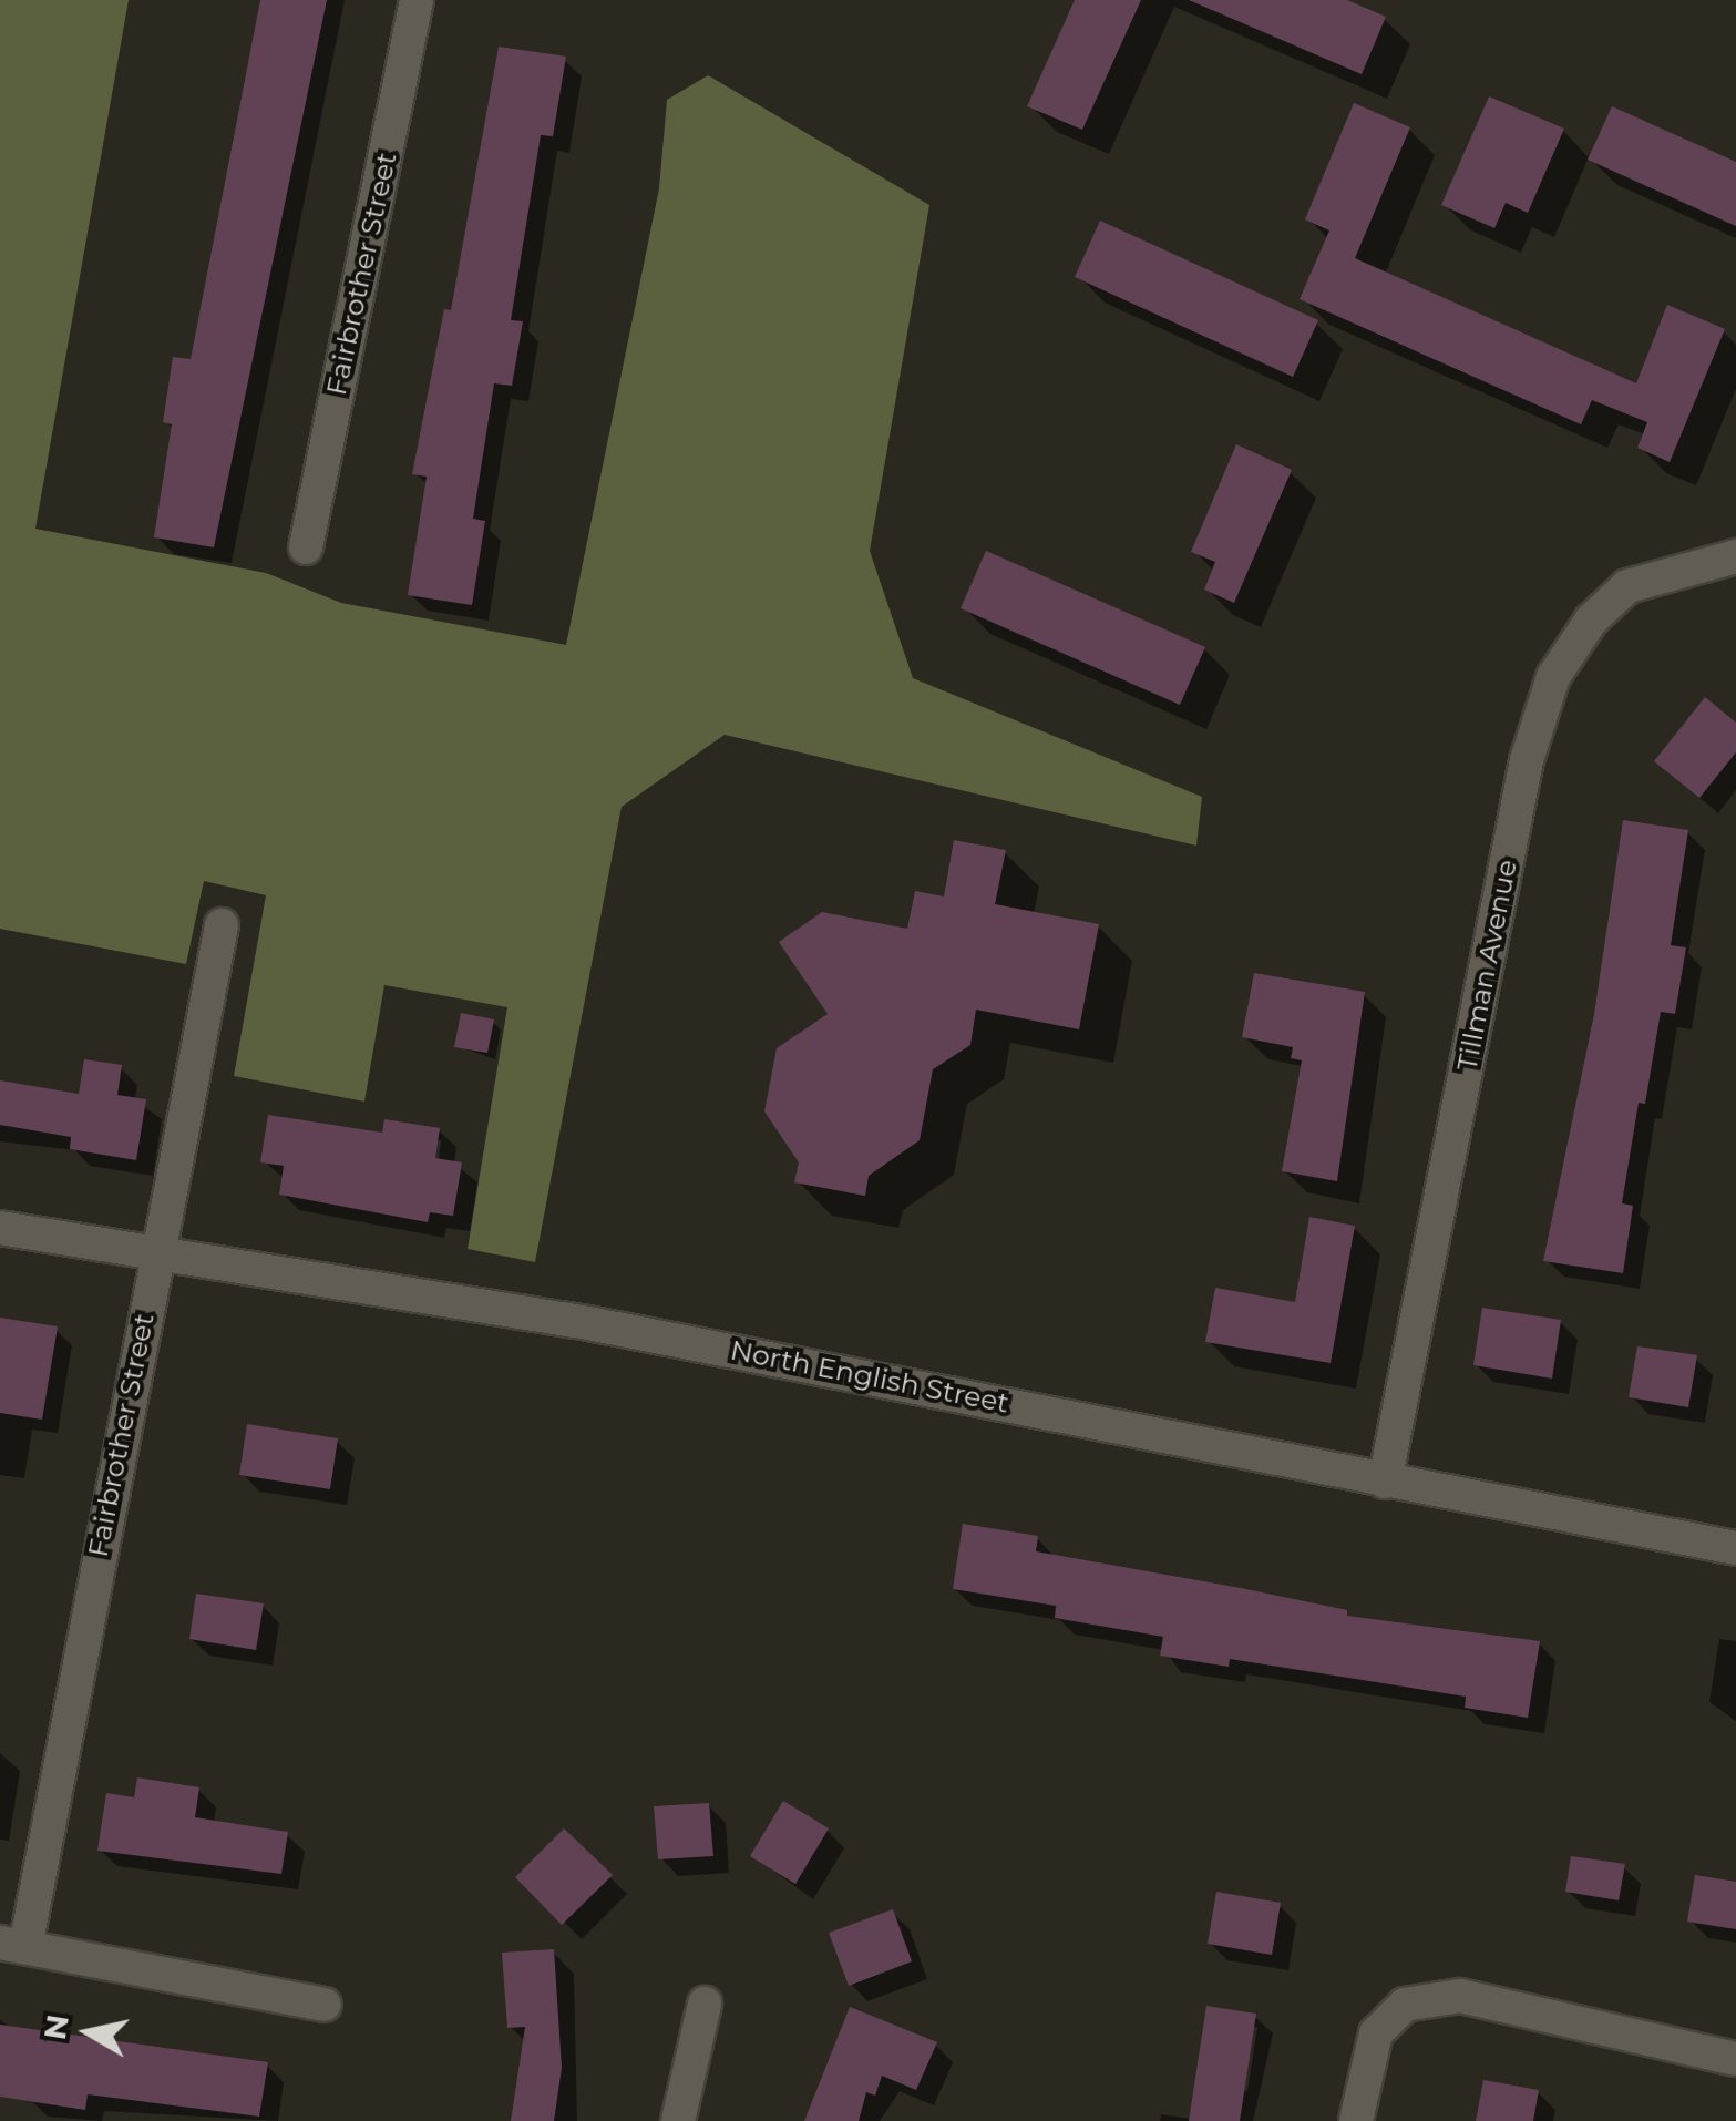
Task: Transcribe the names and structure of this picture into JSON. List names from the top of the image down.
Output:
{
  "streets": {
    "street": ["Fairbrother Street", "Tillman Avenue", "North English Street"]
  },
  "crossings": [
    ["Fairbrother Street", "North English Street"],
    ["Tillman Avenue", "North English Street"]
  ],
  "north": "left"
}
